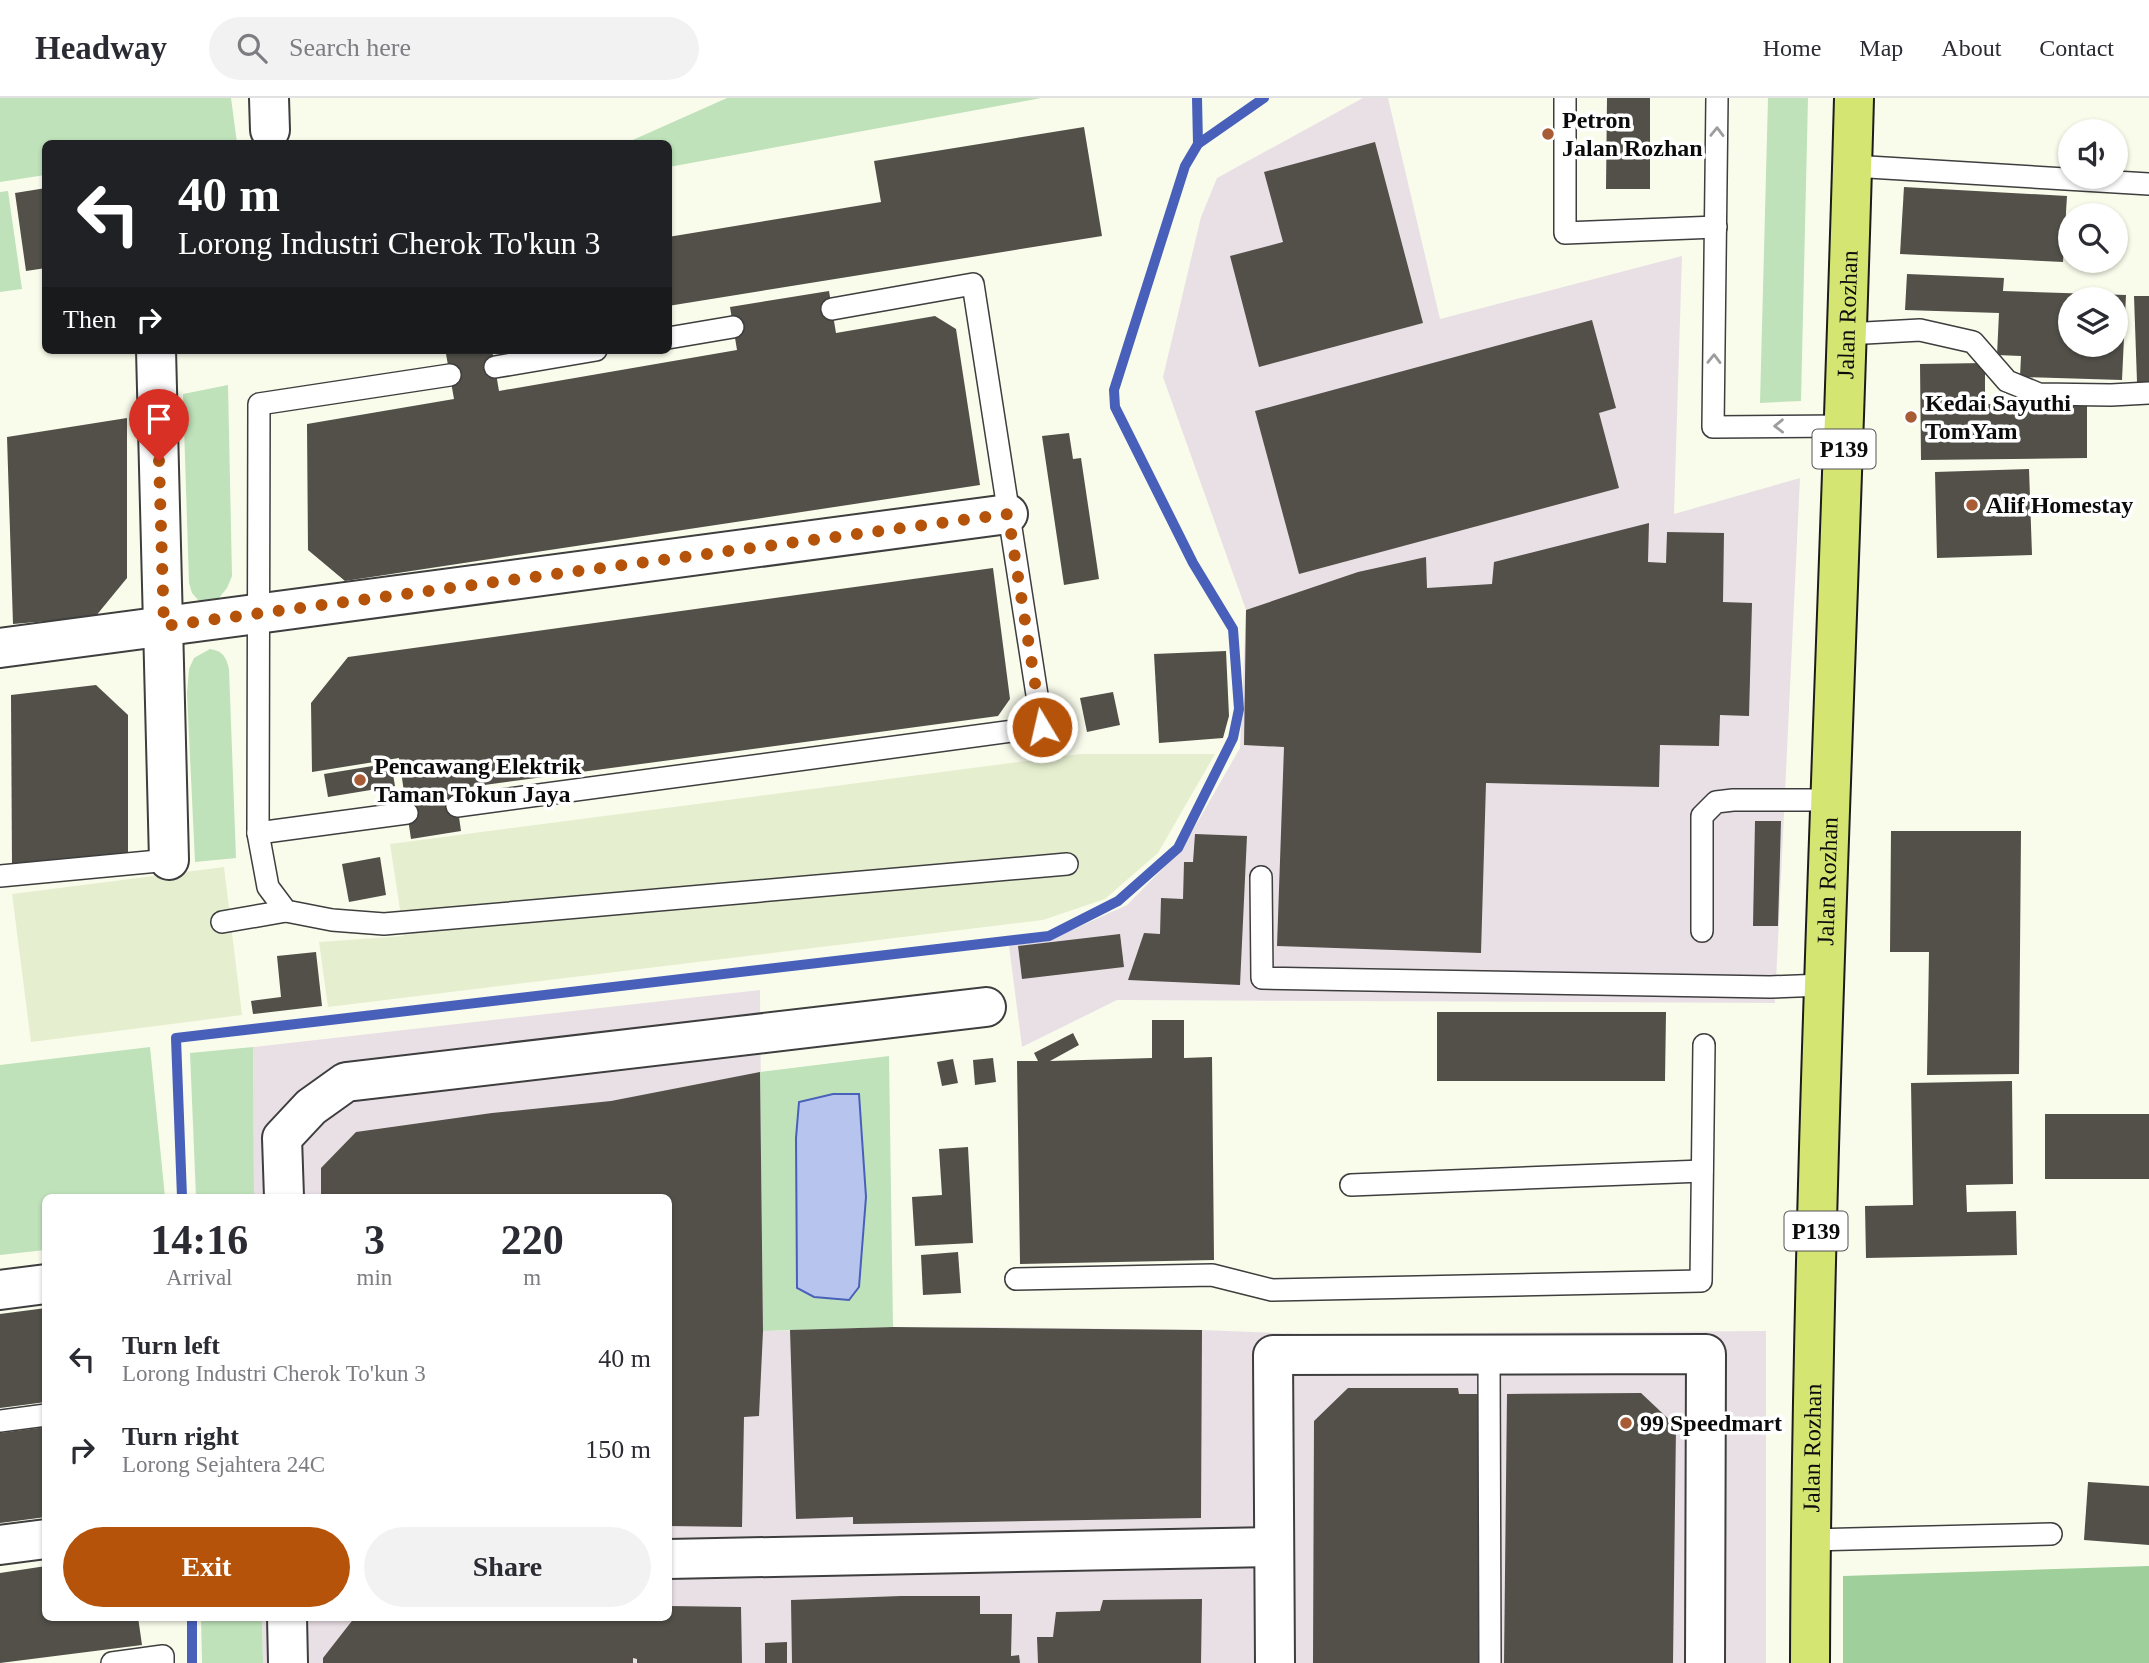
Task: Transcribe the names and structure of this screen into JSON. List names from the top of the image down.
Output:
{
  "streets": {
    "main road": ["Jalan Rozhan", "P139"]
  },
  "places": [
    "Petron Jalan Rozhan",
    "Kedai Sayuthi TomYam",
    "Alif Homestay",
    "Pencawang Elektrik Taman Tokun Jaya",
    "99 Speedmart"
  ],
  "page": {
    "header": "Headway",
    "search": "Search here",
    "nav": [
      "Home",
      "Map",
      "About",
      "Contact"
    ],
    "turn": ["40 m", "Lorong Industri Cherok To'kun 3"],
    "then": "Then",
    "eta": [
      "14:16",
      "Arrival",
      "3",
      "min",
      "220",
      "m"
    ],
    "list": [
      {
        "name": "Turn left",
        "note": "Lorong Industri Cherok To'kun 3",
        "value": "40 m"
      },
      {
        "name": "Turn right",
        "note": "Lorong Sejahtera 24C",
        "value": "150 m"
      }
    ],
    "buttons": ["Exit", "Share"]
  }
}
